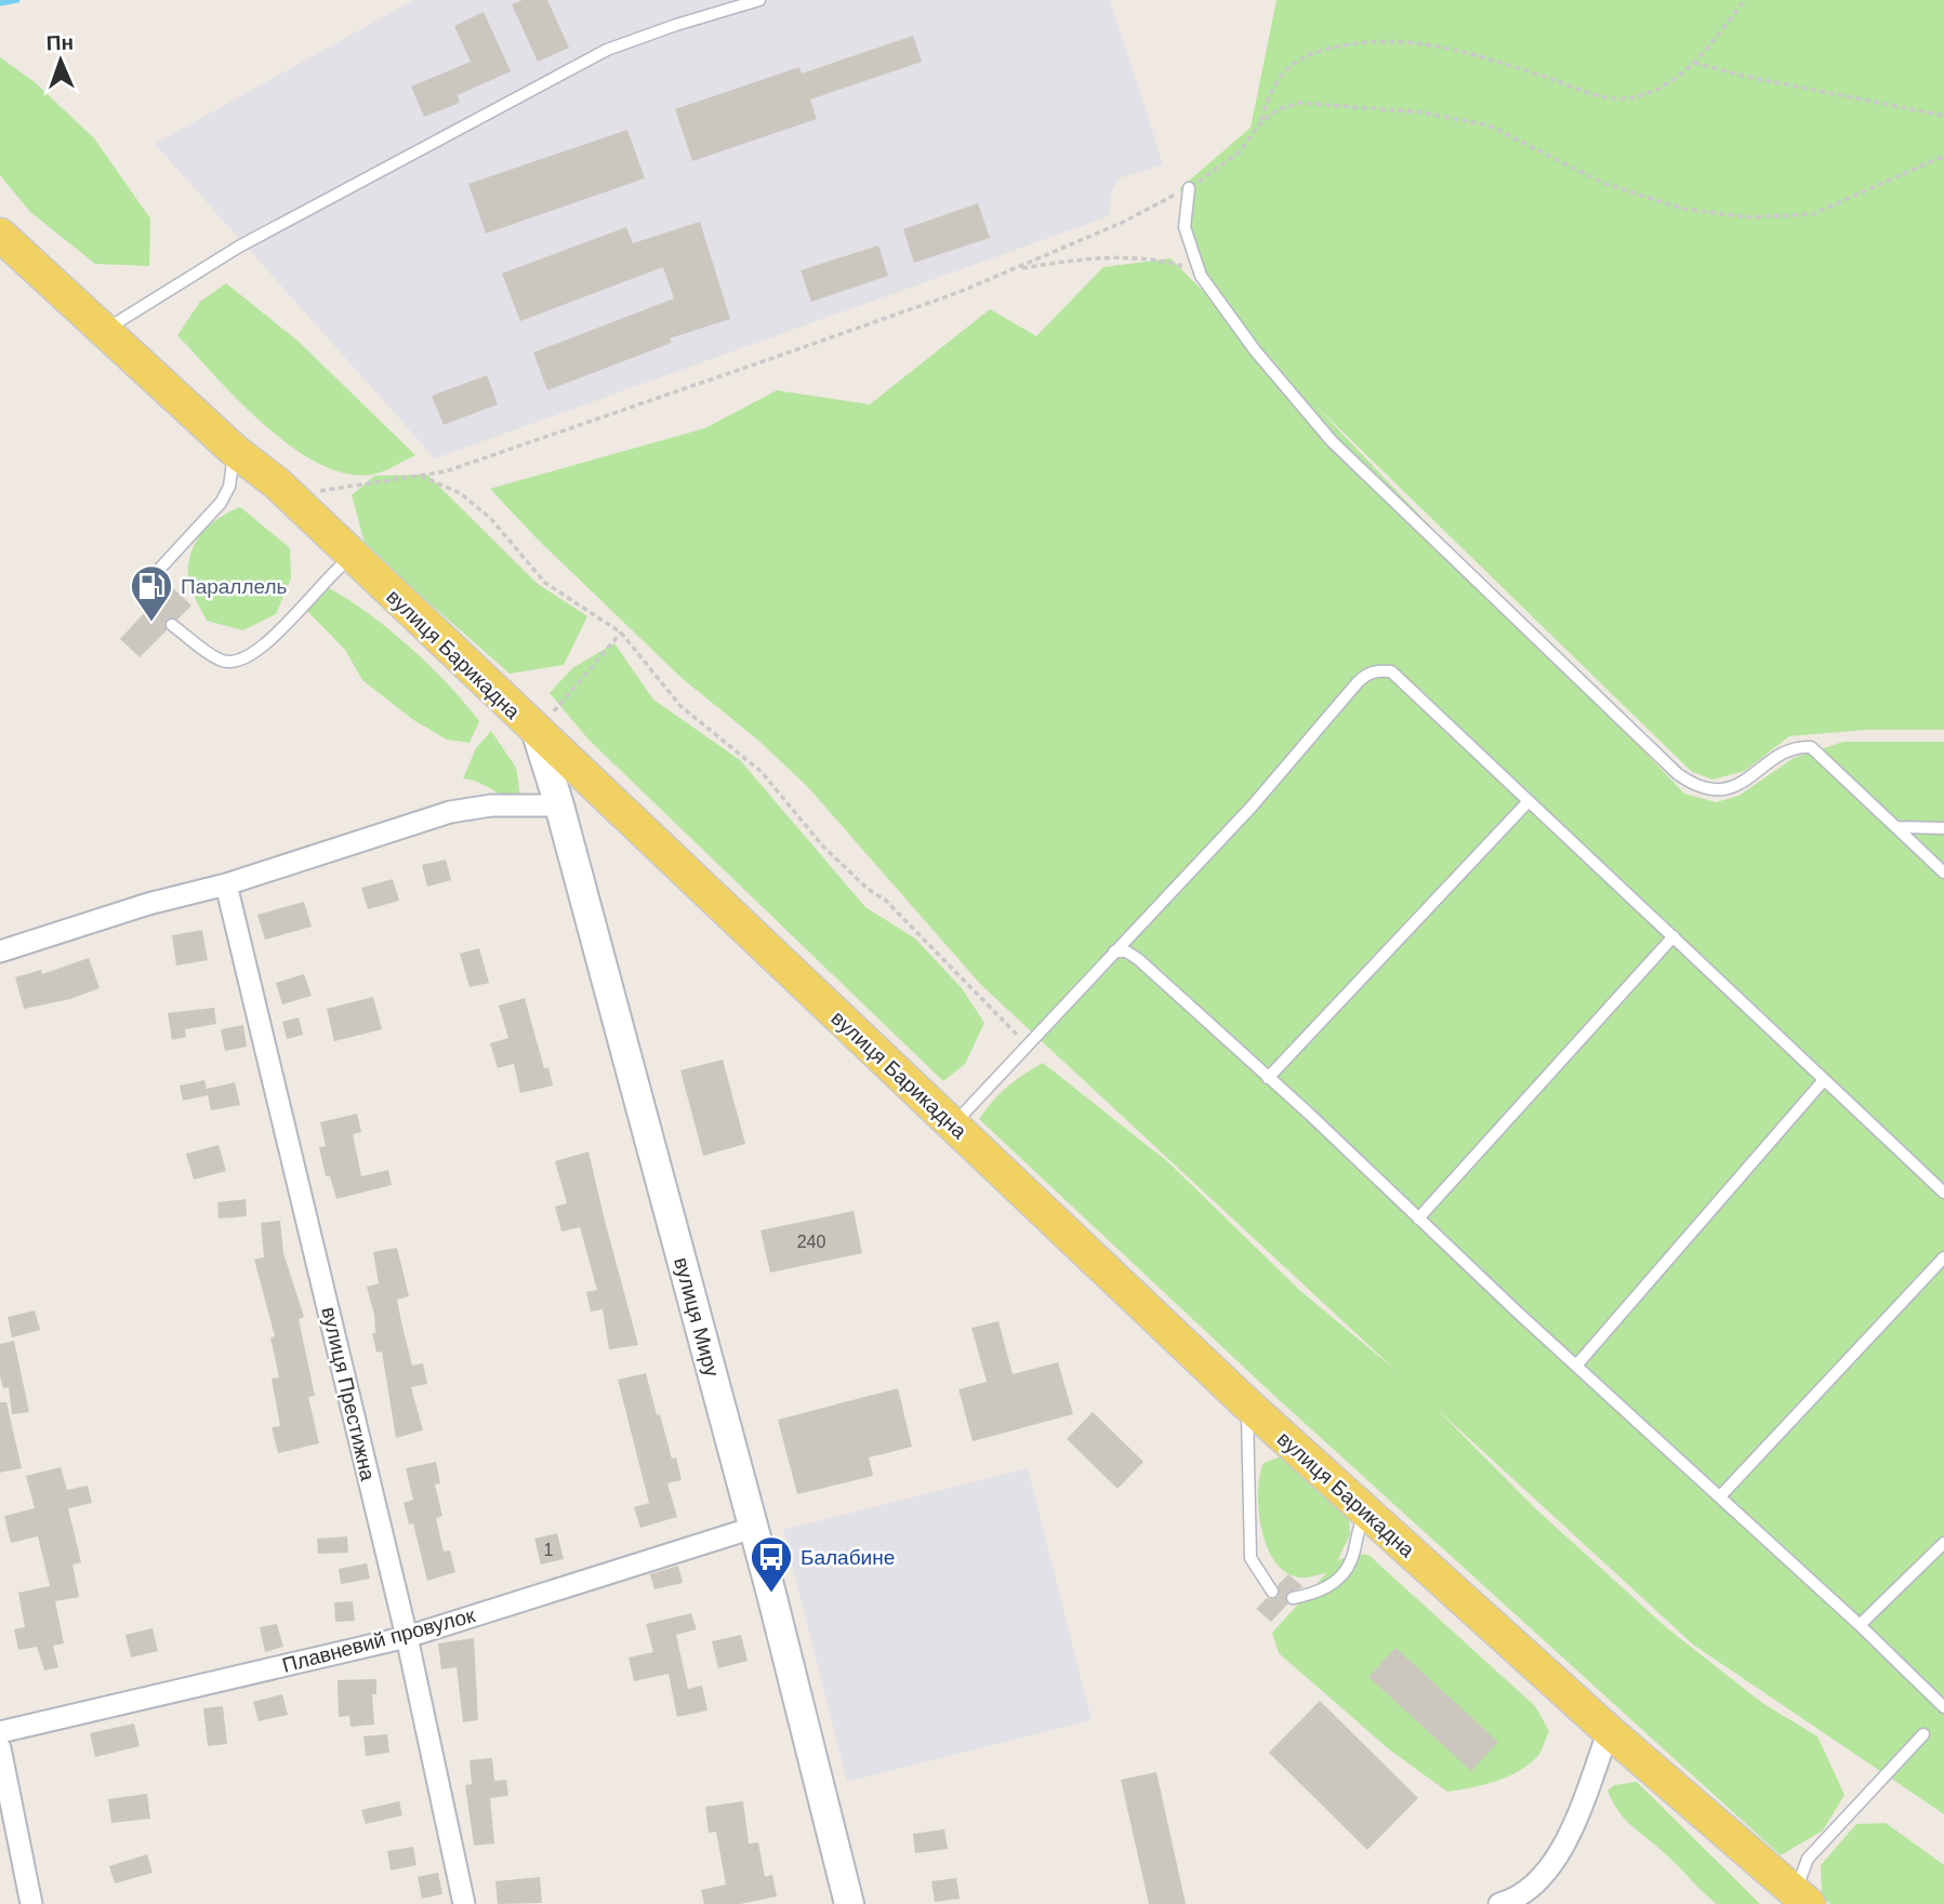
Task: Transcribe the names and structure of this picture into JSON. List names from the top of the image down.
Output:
{
  "streets": {
    "main road": ["вулиця Барикадна"],
    "street": ["вулиця Миру", "вулиця Престижна", "Плавневий провулок"]
  },
  "crossings": [
    ["вулиця Барикадна", "вулиця Миру"],
    ["вулиця Миру", "Плавневий провулок"],
    ["вулиця Престижна", "Плавневий провулок"]
  ],
  "places": {
    "fuel station": ["Параллель"],
    "bus stop": ["Балабине"]
  },
  "house_numbers": ["240", "1"],
  "north": "top"
}
